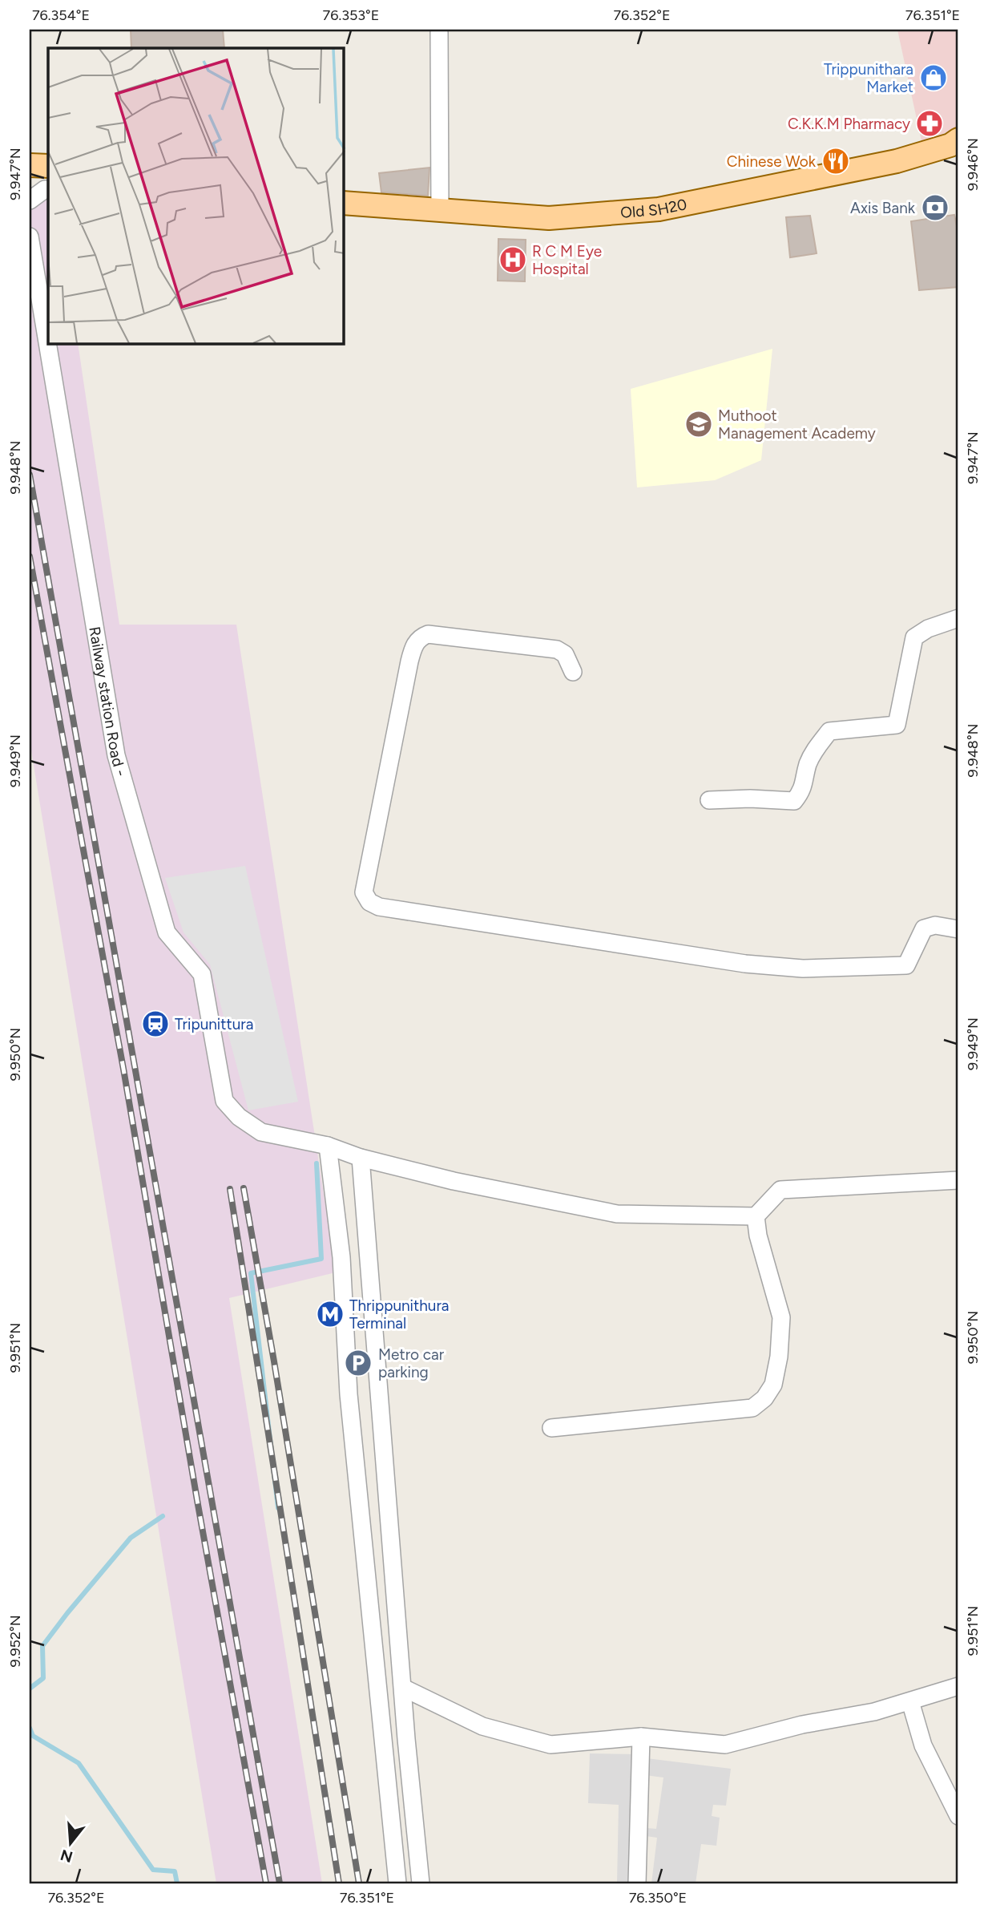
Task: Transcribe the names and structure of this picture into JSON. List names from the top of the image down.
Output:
{
  "streets": {
    "main road": ["Old SH20"],
    "street": ["Railway station Road -"]
  },
  "places": {
    "shop": ["Trippunithara Market"],
    "pharmacy": ["C.K.K.M Pharmacy"],
    "restaurant": ["Chinese Wok"],
    "bank": ["Axis Bank"],
    "hospital": ["R C M Eye Hospital"],
    "school or university": ["Muthoot Management Academy"],
    "station": ["Tripunittura"],
    "metro station": ["Thrippunithura Terminal"],
    "parking": ["Metro car parking"]
  },
  "north": "bottom",
  "coordinates": [
    "76.354°E",
    "76.353°E",
    "76.352°E",
    "76.351°E",
    "9.946°N",
    "9.947°N",
    "9.948°N",
    "9.949°N",
    "9.950°N",
    "9.951°N",
    "9.952°N",
    "76.350°E"
  ]
}
